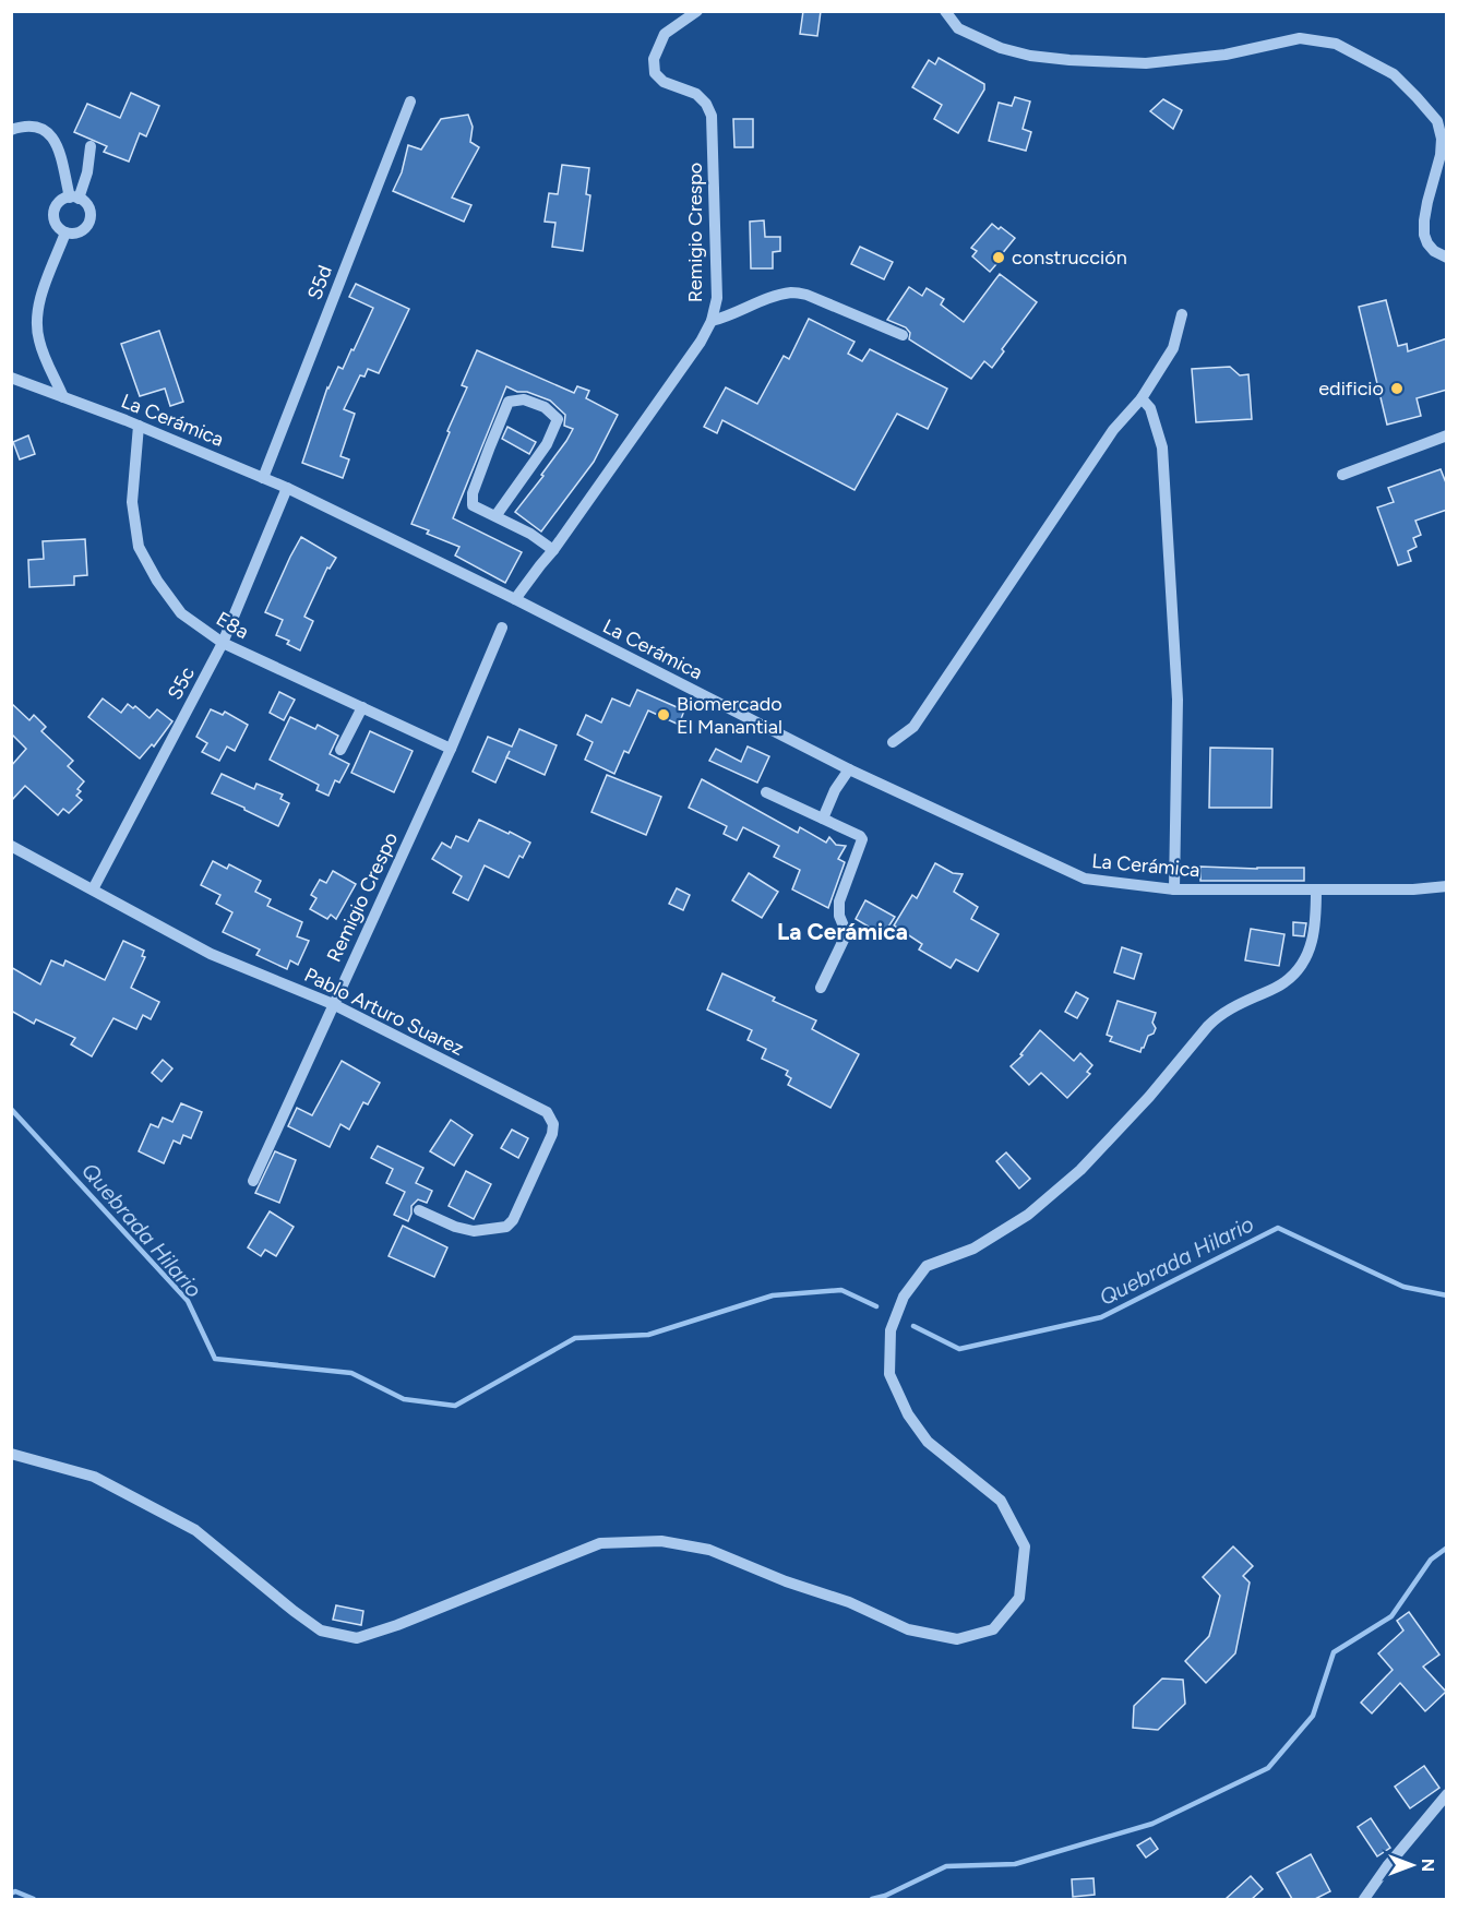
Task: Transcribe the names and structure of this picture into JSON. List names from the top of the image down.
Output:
{
  "streets": {
    "street": [
      "Remigio Crespo",
      "S5d",
      "La Cerámica",
      "E8a",
      "S5c",
      "Pablo Arturo Suarez"
    ]
  },
  "crossings": [
    ["Remigio Crespo", "La Cerámica"],
    ["Remigio Crespo", "E8a"],
    ["Remigio Crespo", "Pablo Arturo Suarez"],
    ["S5d", "La Cerámica"],
    ["La Cerámica", "E8a"],
    ["La Cerámica", "S5c"],
    ["E8a", "S5c"],
    ["S5c", "Pablo Arturo Suarez"]
  ],
  "districts": ["La Cerámica"],
  "water": ["Quebrada Hilario"],
  "places": ["construcción", "edificio", "Biomercado El Manantial"],
  "north": "right"
}
